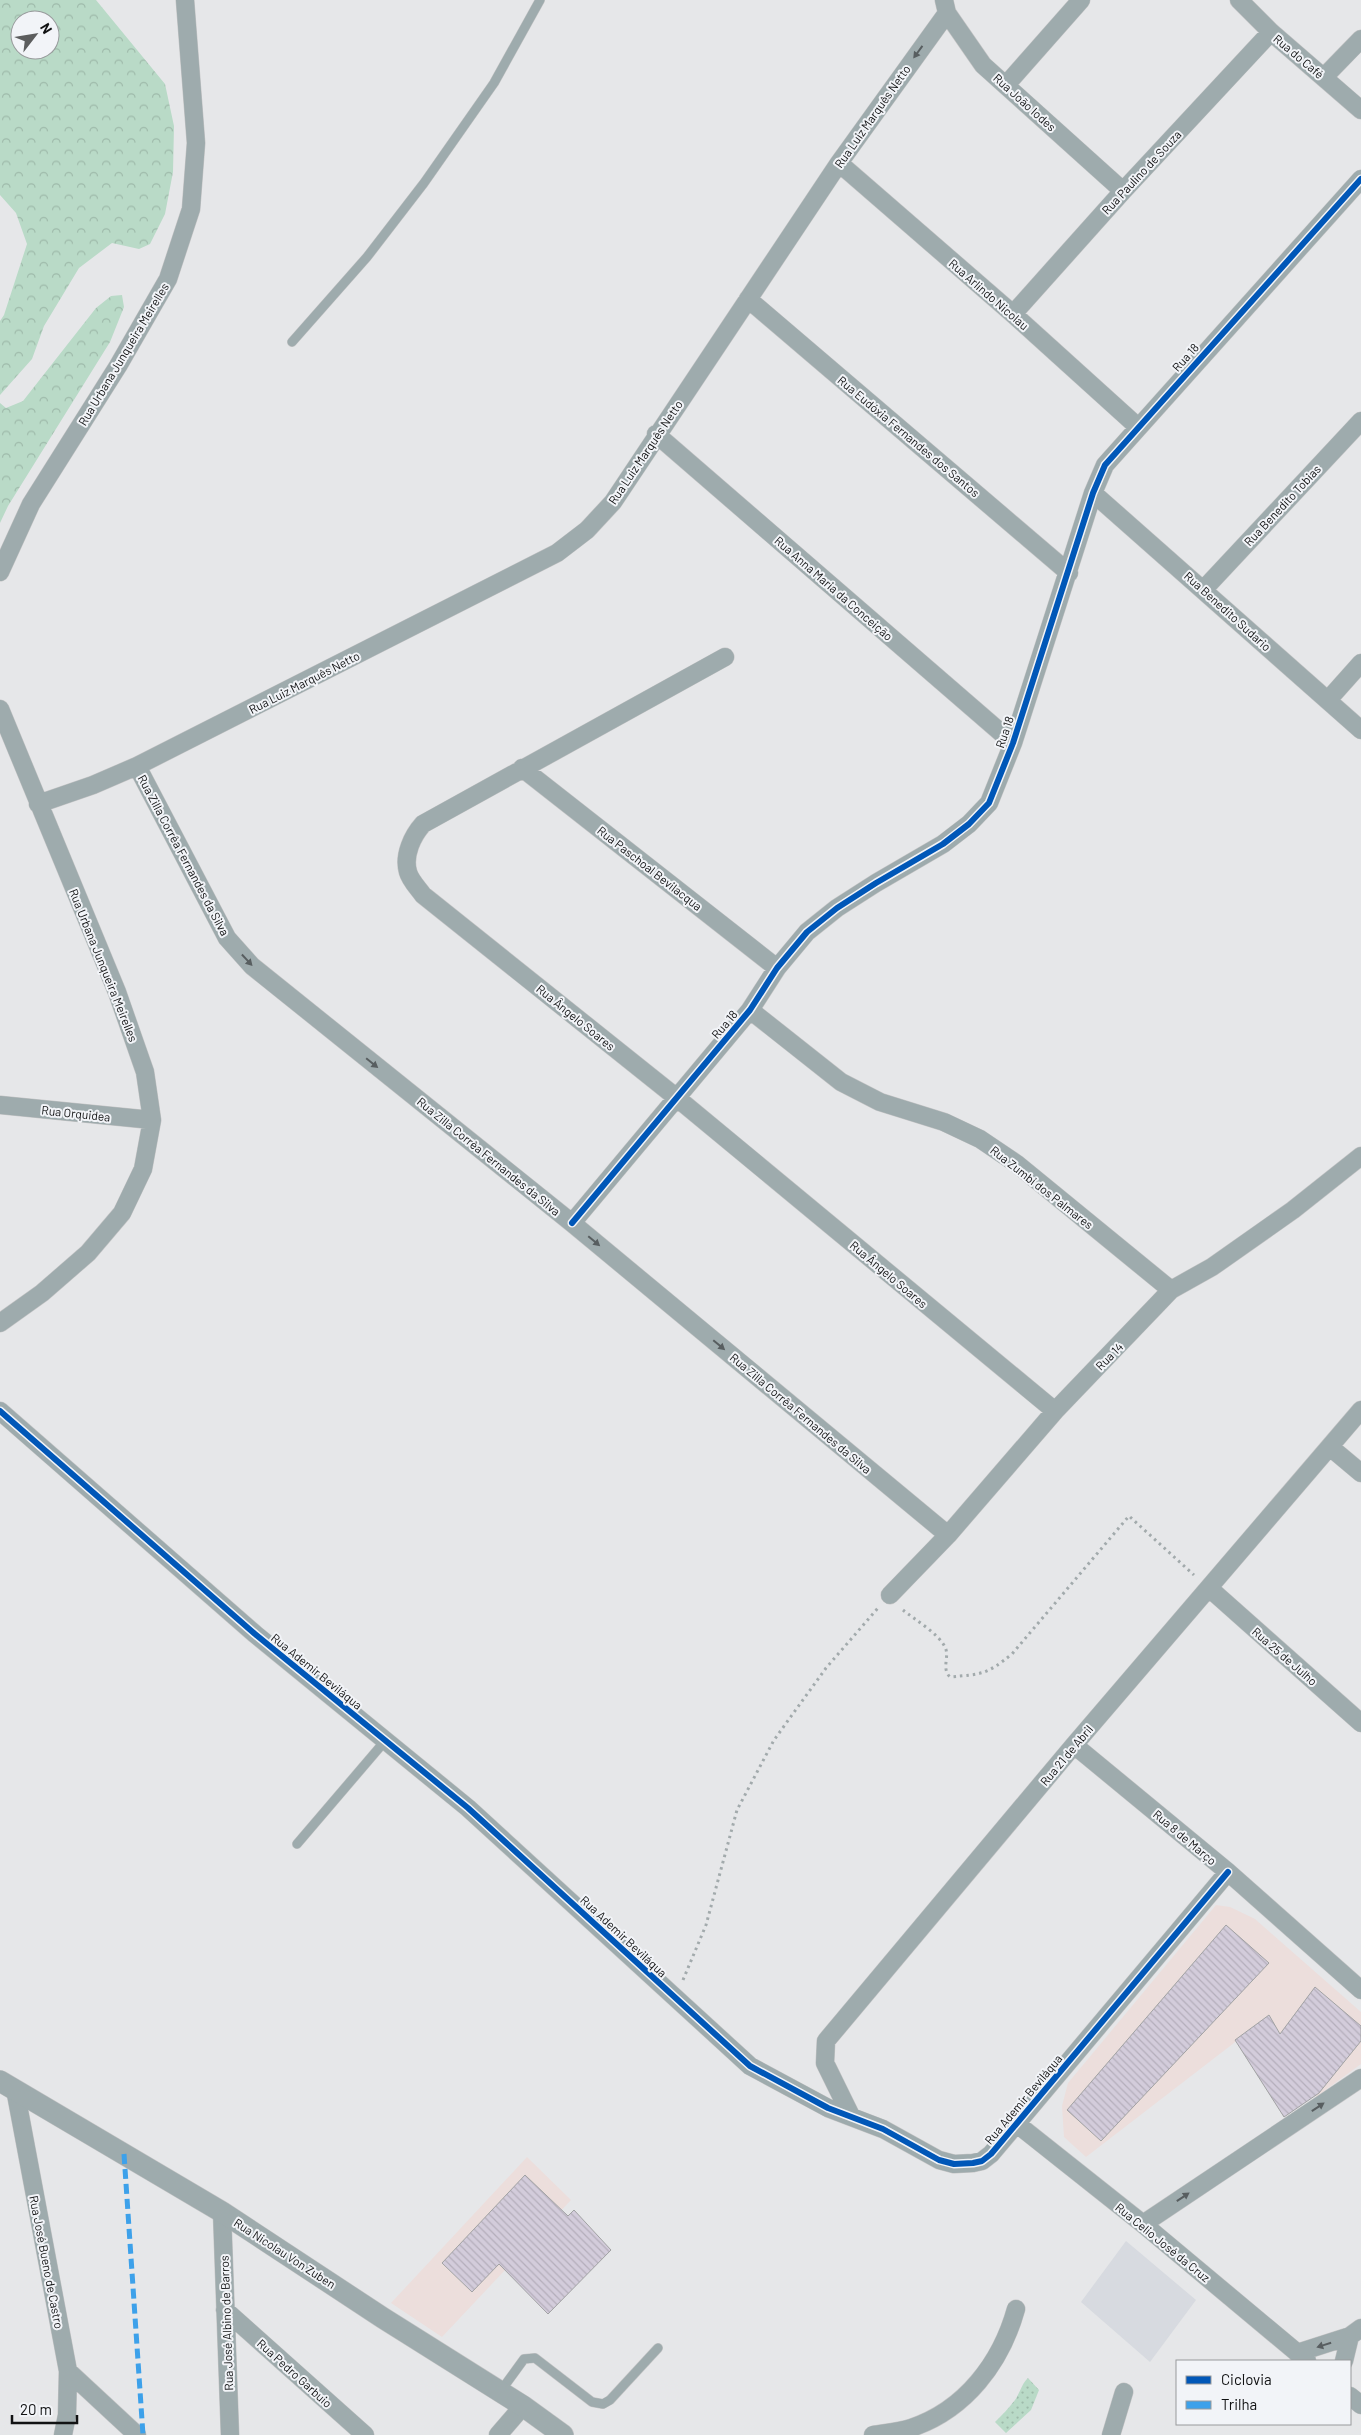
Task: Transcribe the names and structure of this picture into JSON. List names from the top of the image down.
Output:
{
  "streets": {
    "street": [
      "Rua do Café",
      "Rua João Iodes",
      "Rua Luiz Marquês Netto",
      "Rua Paulino de Souza",
      "Rua Arlindo Nicolau",
      "Rua Urbana Junqueira Meirelles",
      "Rua 18",
      "Rua Eudóxia Fernandes dos Santos",
      "Rua Benedito Tobias",
      "Rua Anna Maria da Conceição",
      "Rua Benedito Sudario",
      "Rua Zilla Corrêa Fernandes da Silva",
      "Rua Paschoal Bevilacqua",
      "Rua Ângelo Soares",
      "Rua Orquidea",
      "Rua Zumbí dos Palmares",
      "Rua 14",
      "Rua 25 de Julho",
      "Rua Ademir Beviláqua",
      "Rua 21 de Abril",
      "Rua 8 de Março",
      "Rua Celio José da Cruz",
      "Rua Nicolau Von Zuben",
      "Rua José Bueno de Castro",
      "Rua José Albino de Barros",
      "Rua Pedro Garbuio"
    ]
  },
  "crossings": [
    ["Rua do Café", "Rua Paulino de Souza"],
    ["Rua João Iodes", "Rua Luiz Marquês Netto"],
    ["Rua João Iodes", "Rua Paulino de Souza"],
    ["Rua Luiz Marquês Netto", "Rua Arlindo Nicolau"],
    ["Rua Luiz Marquês Netto", "Rua Urbana Junqueira Meirelles"],
    ["Rua Luiz Marquês Netto", "Rua Eudóxia Fernandes dos Santos"],
    ["Rua Luiz Marquês Netto", "Rua Anna Maria da Conceição"],
    ["Rua Luiz Marquês Netto", "Rua Zilla Corrêa Fernandes da Silva"],
    ["Rua Paulino de Souza", "Rua Arlindo Nicolau"],
    ["Rua Arlindo Nicolau", "Rua 18"],
    ["Rua Urbana Junqueira Meirelles", "Rua Orquidea"],
    ["Rua 18", "Rua Eudóxia Fernandes dos Santos"],
    ["Rua 18", "Rua Anna Maria da Conceição"],
    ["Rua 18", "Rua Benedito Sudario"],
    ["Rua 18", "Rua Zilla Corrêa Fernandes da Silva"],
    ["Rua 18", "Rua Paschoal Bevilacqua"],
    ["Rua 18", "Rua Ângelo Soares"],
    ["Rua 18", "Rua Zumbí dos Palmares"],
    ["Rua Benedito Tobias", "Rua Benedito Sudario"],
    ["Rua Zilla Corrêa Fernandes da Silva", "Rua 14"],
    ["Rua Paschoal Bevilacqua", "Rua Ângelo Soares"],
    ["Rua Ângelo Soares", "Rua 14"],
    ["Rua Zumbí dos Palmares", "Rua 14"],
    ["Rua 25 de Julho", "Rua 21 de Abril"],
    ["Rua Ademir Beviláqua", "Rua 21 de Abril"],
    ["Rua Ademir Beviláqua", "Rua 8 de Março"],
    ["Rua Ademir Beviláqua", "Rua Celio José da Cruz"],
    ["Rua 21 de Abril", "Rua 8 de Março"],
    ["Rua Nicolau Von Zuben", "Rua José Bueno de Castro"],
    ["Rua Nicolau Von Zuben", "Rua José Albino de Barros"],
    ["Rua José Albino de Barros", "Rua Pedro Garbuio"]
  ],
  "one_way": ["Rua Zilla Corrêa Fernandes da Silva"],
  "legend": ["Ciclovia", "Trilha"],
  "scale_bar": "20 m",
  "north": "top right"
}
